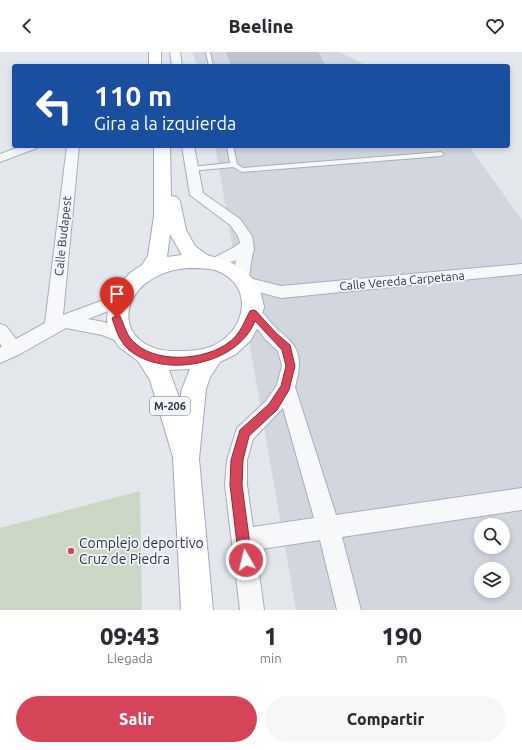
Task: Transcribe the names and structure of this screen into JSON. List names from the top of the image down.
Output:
{
  "streets": {
    "main road": ["M-206"],
    "street": ["Calle Budapest", "Calle Vereda Carpetana"]
  },
  "crossings": [
    ["Calle Vereda Carpetana", "M-206"]
  ],
  "places": ["Complejo deportivo Cruz de Piedra"],
  "page": {
    "header": "Beeline",
    "turn": ["110 m", "Gira a la izquierda"],
    "eta": [
      "09:43",
      "Llegada",
      "1",
      "min",
      "190",
      "m"
    ],
    "buttons": ["Salir", "Compartir"]
  }
}
